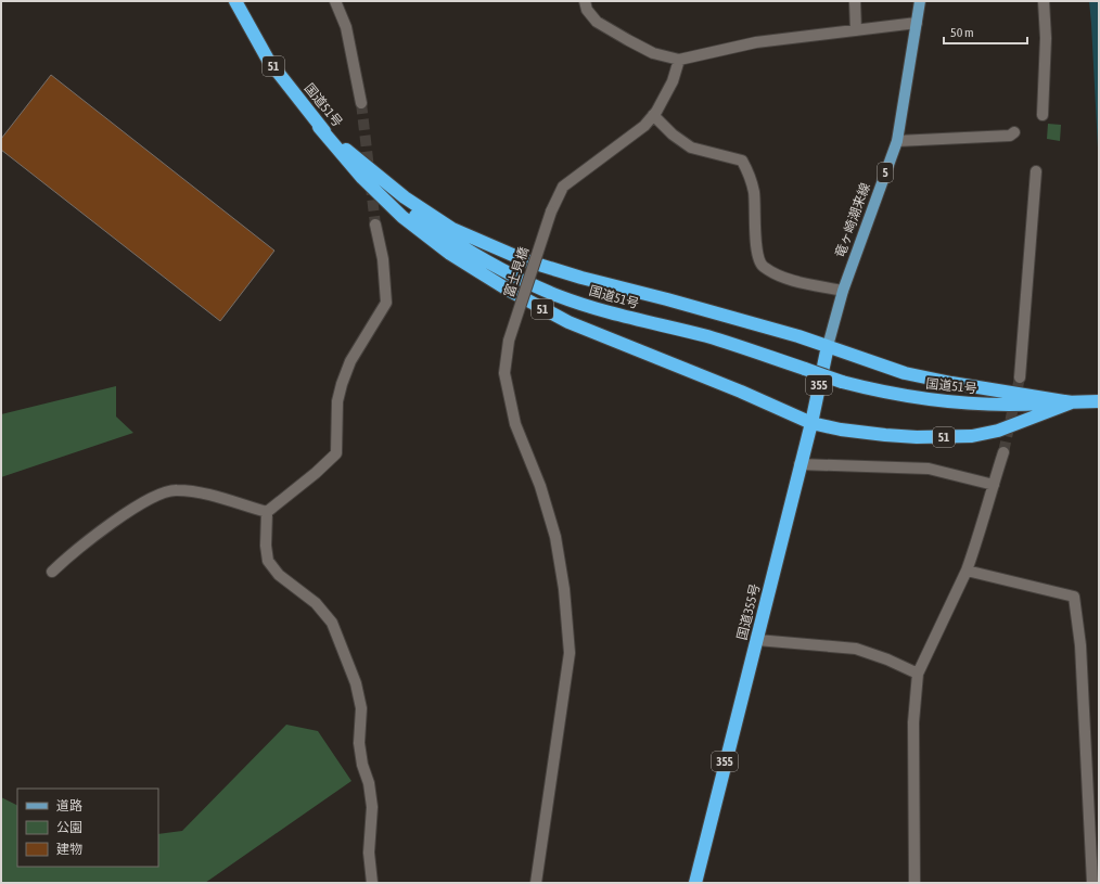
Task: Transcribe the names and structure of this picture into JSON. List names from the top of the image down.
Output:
{
  "streets": {
    "highway": [
      "51",
      "国道51号",
      "355",
      "国道355号"
    ],
    "main road": ["5", "竜ヶ崎潮来線"],
    "street": ["富士見橋"]
  },
  "crossings": [
    ["51", "国道51号"],
    ["51", "竜ヶ崎潮来線"],
    ["51", "国道355号"],
    ["竜ヶ崎潮来線", "国道355号"]
  ],
  "legend": ["道路", "公園", "建物"],
  "scale_bar": "50 m"
}
